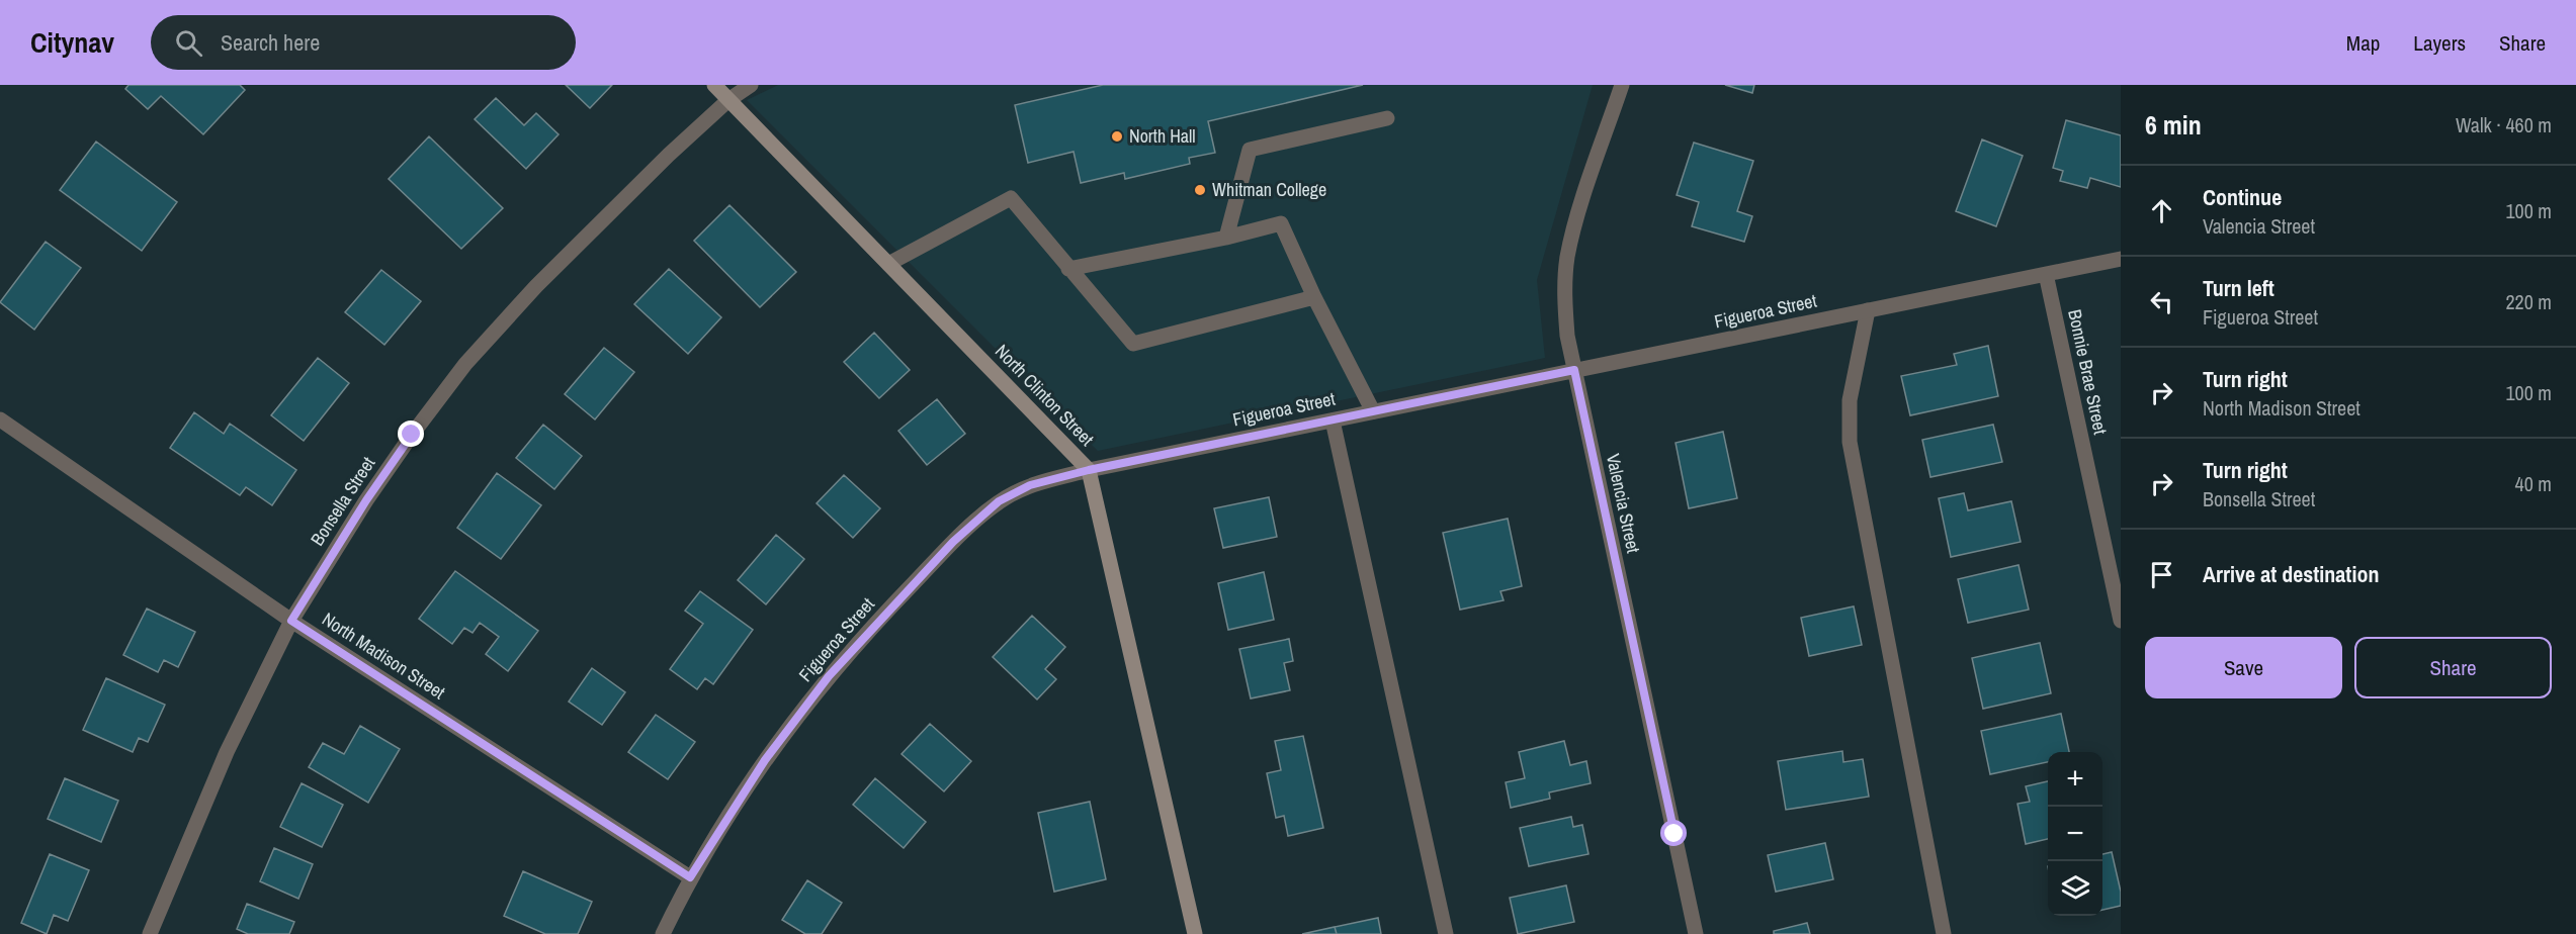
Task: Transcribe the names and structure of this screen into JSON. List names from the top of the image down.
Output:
{
  "streets": {
    "main road": ["North Clinton Street"],
    "street": [
      "Figueroa Street",
      "Bonnie Brae Street",
      "Bonsella Street",
      "Valencia Street",
      "North Madison Street"
    ]
  },
  "crossings": [
    ["Figueroa Street", "Bonnie Brae Street"],
    ["Figueroa Street", "North Clinton Street"],
    ["Figueroa Street", "Valencia Street"],
    ["Figueroa Street", "North Madison Street"],
    ["North Clinton Street", "Bonsella Street"],
    ["Bonsella Street", "North Madison Street"]
  ],
  "places": ["North Hall", "Whitman College"],
  "page": {
    "header": "Citynav",
    "search": "Search here",
    "nav": ["Map", "Layers", "Share"],
    "heading": ["6 min", "Walk · 460 m"],
    "list": [
      ["Continue", "Valencia Street", "100 m"],
      ["Turn left", "Figueroa Street", "220 m"],
      ["Turn right", "North Madison Street", "100 m"],
      ["Turn right", "Bonsella Street", "40 m"],
      "Arrive at destination"
    ],
    "buttons": ["Save", "Share"],
    "map_buttons": ["+", "−"]
  }
}
